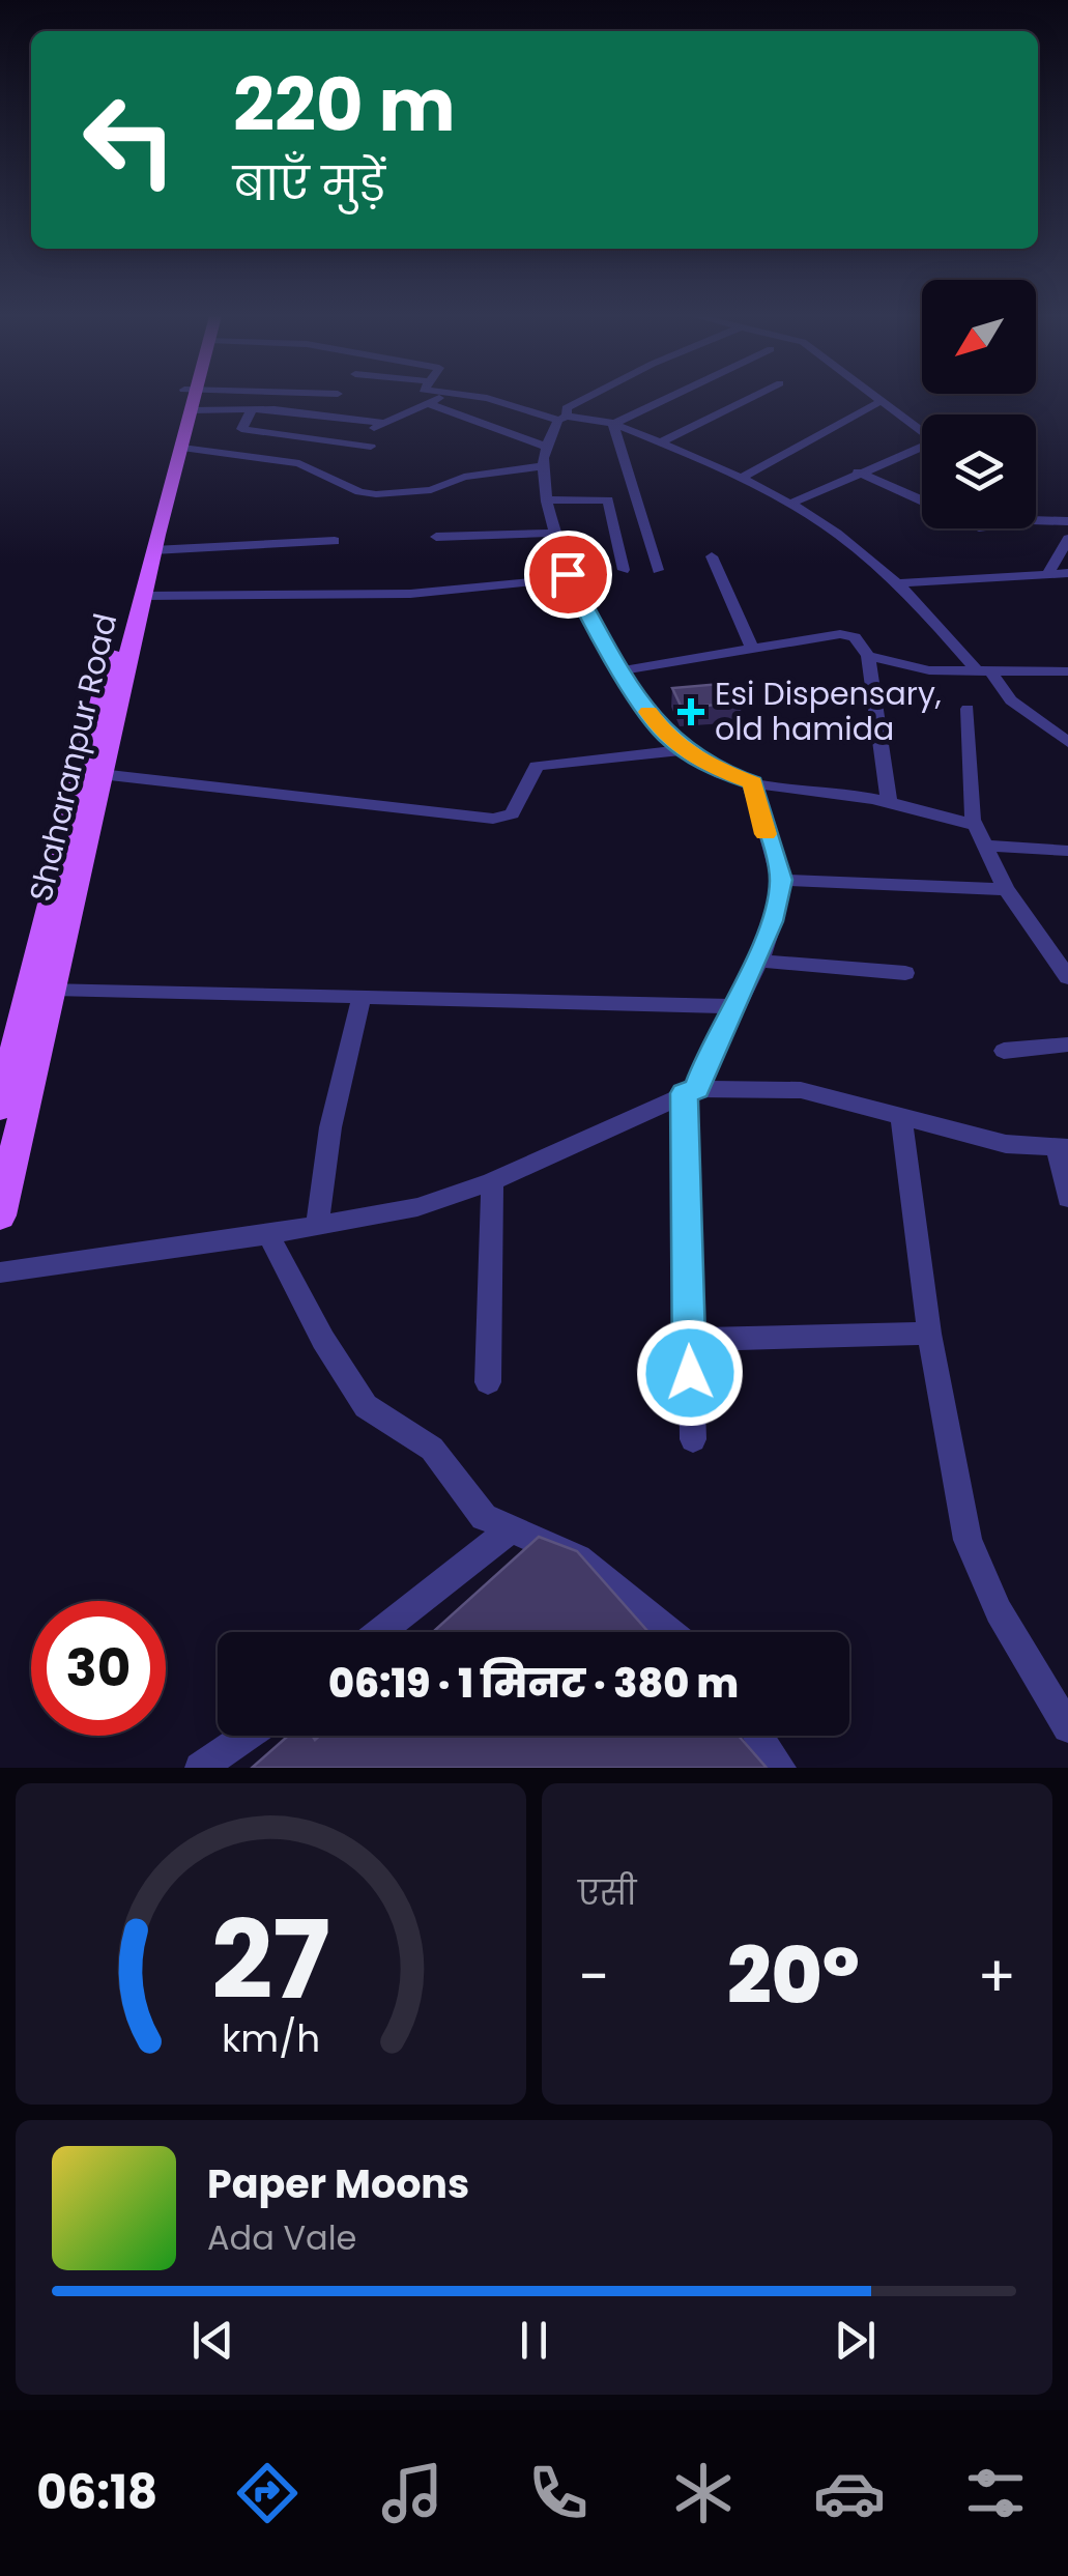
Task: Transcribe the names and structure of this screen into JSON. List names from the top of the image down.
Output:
{
  "streets": {
    "main road": ["Shaharanpur Road"]
  },
  "places": {
    "health": ["Esi Dispensary, old hamida"]
  },
  "north": "bottom left",
  "page": {
    "turn": ["220 m", "बाएँ मुड़ें"],
    "limit": "30",
    "trip": "06:19 · 1 मिनट · 380 m",
    "tile": "एसी",
    "heat": ["−", "20°", "+"],
    "song": ["Paper Moons", "Ada Vale"],
    "tabs": "06:18",
    "gauge": ["27", "km/h"]
  }
}
